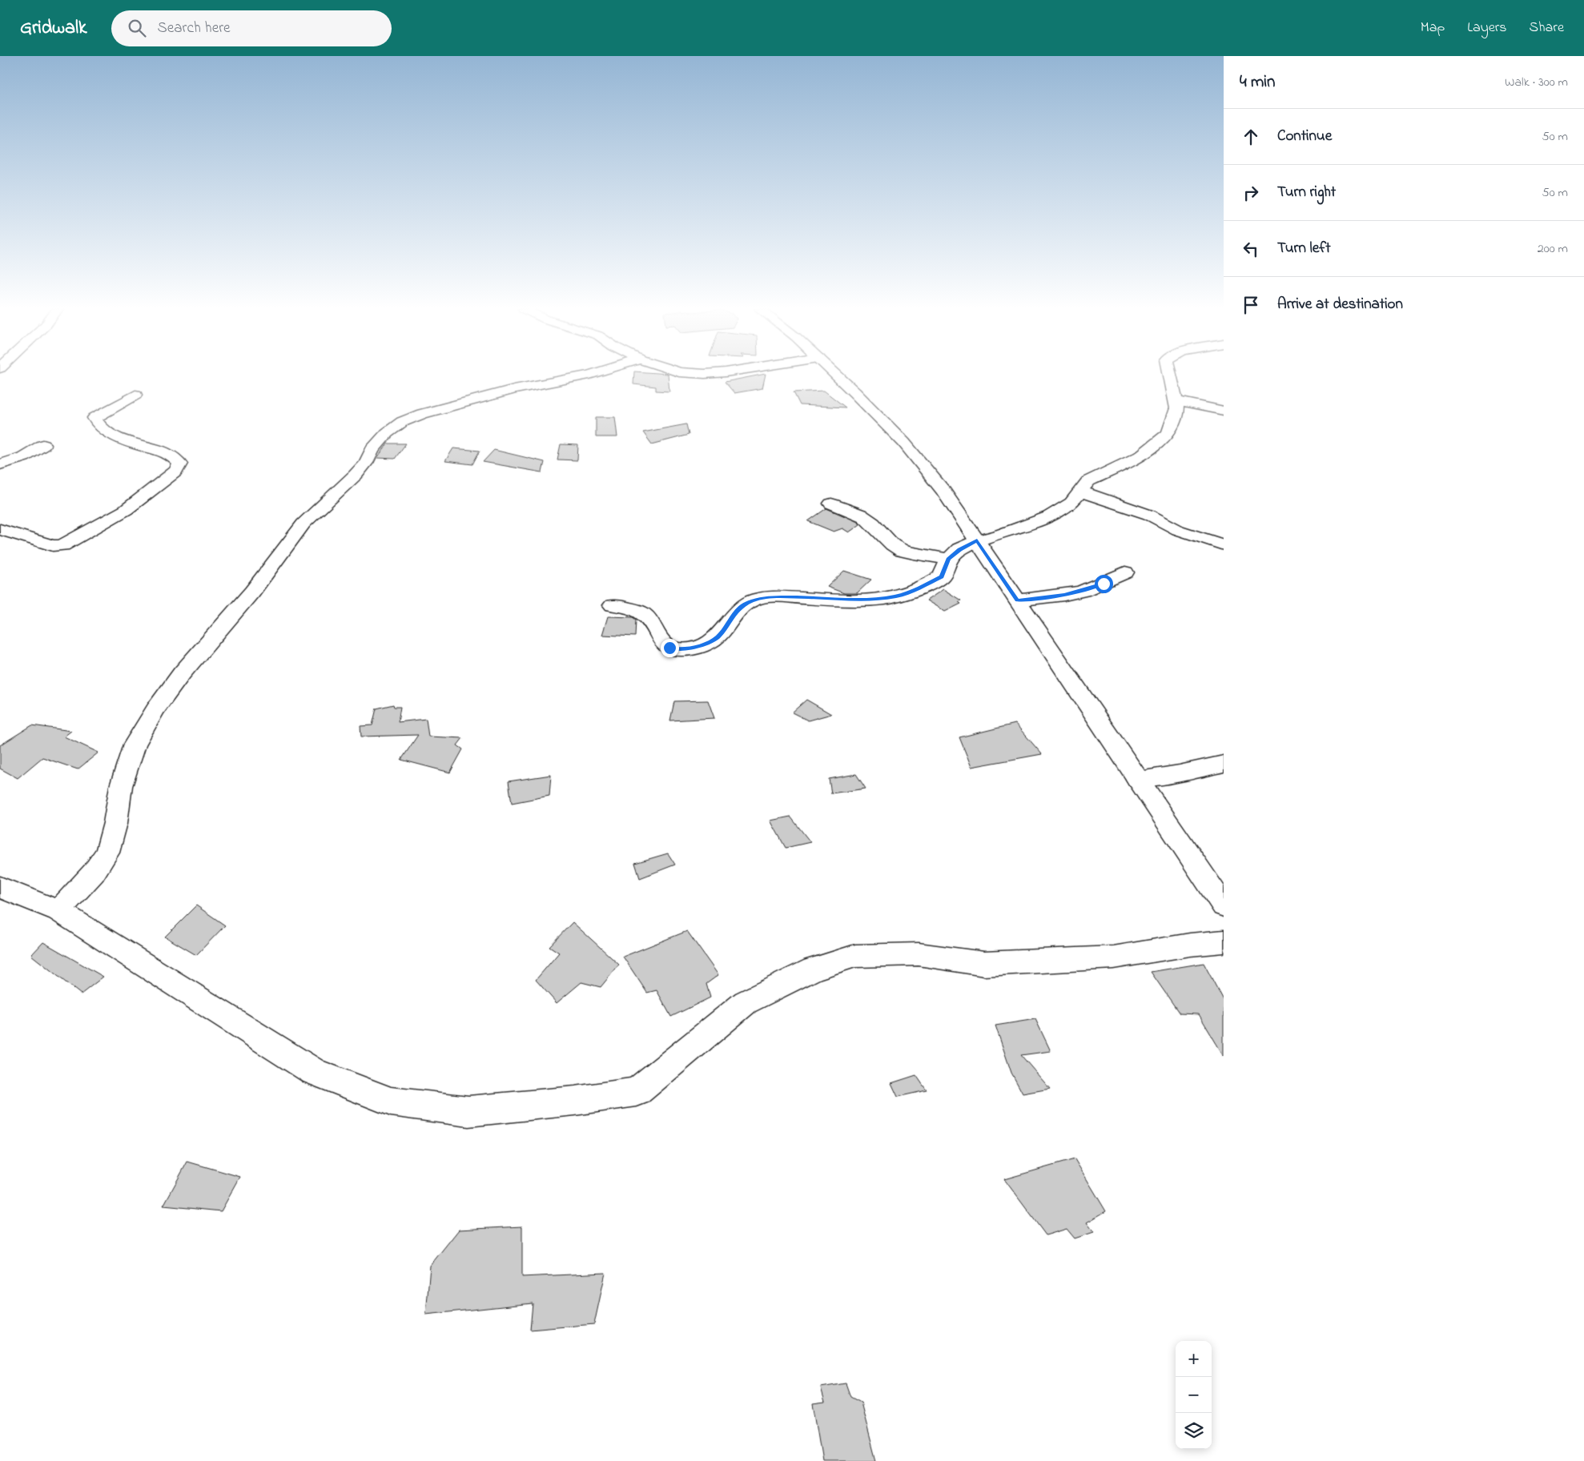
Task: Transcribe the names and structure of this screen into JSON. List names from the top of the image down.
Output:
{
  "page": {
    "header": "Gridwalk",
    "search": "Search here",
    "nav": ["Map", "Layers", "Share"],
    "heading": ["4 min", "Walk · 300 m"],
    "list": [
      ["Continue", "50 m"],
      ["Turn right", "50 m"],
      ["Turn left", "200 m"],
      "Arrive at destination"
    ],
    "map_buttons": ["+", "−"]
  }
}
